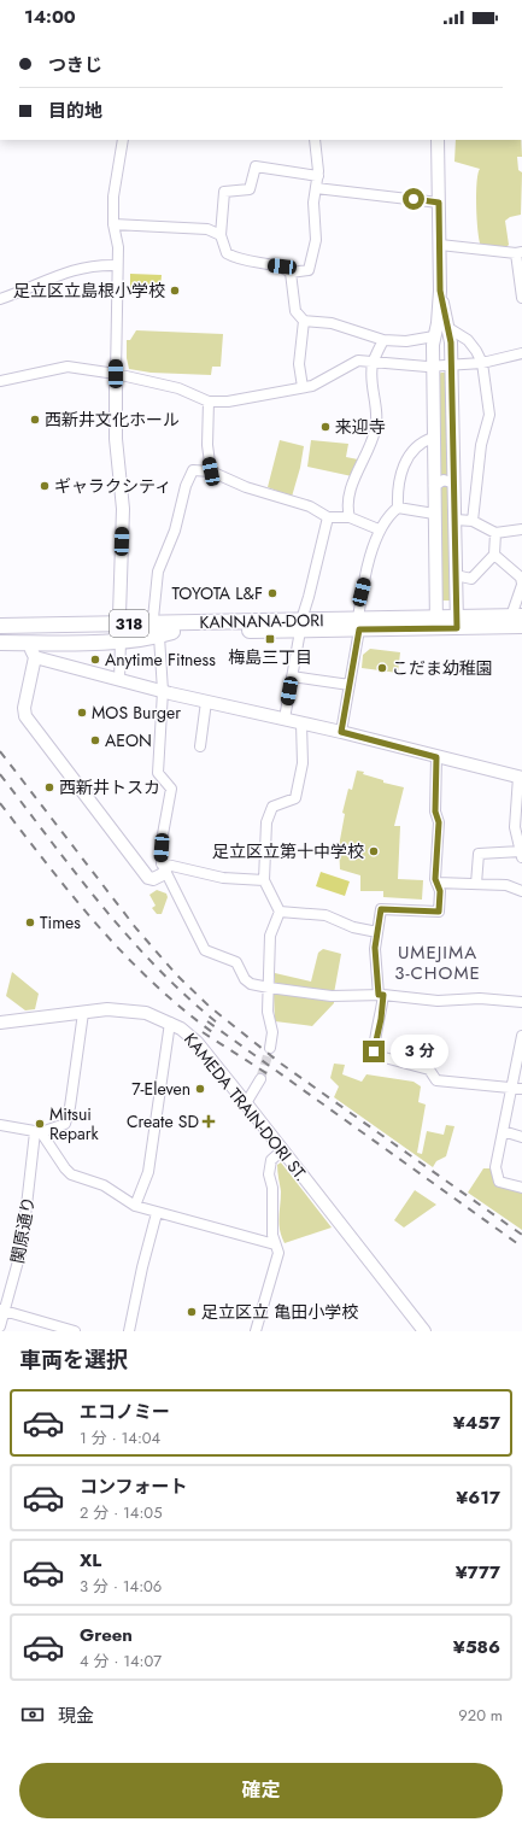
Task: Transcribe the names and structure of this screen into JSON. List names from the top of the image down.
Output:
{
  "streets": {
    "main road": ["KANNANA-DORI", "318"],
    "street": ["KAMEDA TRAIN-DORI ST.", "関原通り"]
  },
  "districts": ["UMEJIMA 3-CHOME"],
  "places": {
    "other": [
      "足立区立島根小学校",
      "西新井文化ホール",
      "来迎寺",
      "ギャラクシティ",
      "TOYOTA L&F",
      "Anytime Fitness",
      "こだま幼稚園",
      "MOS Burger",
      "AEON",
      "西新井トスカ",
      "足立区立第十中学校",
      "Times",
      "7-Eleven",
      "Mitsui Repark",
      "足立区立 亀田小学校"
    ],
    "transit": ["梅島三丁目"],
    "health": ["Create SD"]
  },
  "page": {
    "status": "14:00",
    "banner": ["つきじ", "目的地"],
    "bubble": "3 分",
    "heading": "車両を選択",
    "list": [
      {
        "name": "エコノミー",
        "note": "1 分 · 14:04",
        "value": "¥457"
      },
      {
        "name": "コンフォート",
        "note": "2 分 · 14:05",
        "value": "¥617"
      },
      {
        "name": "XL",
        "note": "3 分 · 14:06",
        "value": "¥777"
      },
      {
        "name": "Green",
        "note": "4 分 · 14:07",
        "value": "¥586"
      }
    ],
    "pay": ["現金", "920 m"],
    "buttons": "確定"
  }
}
